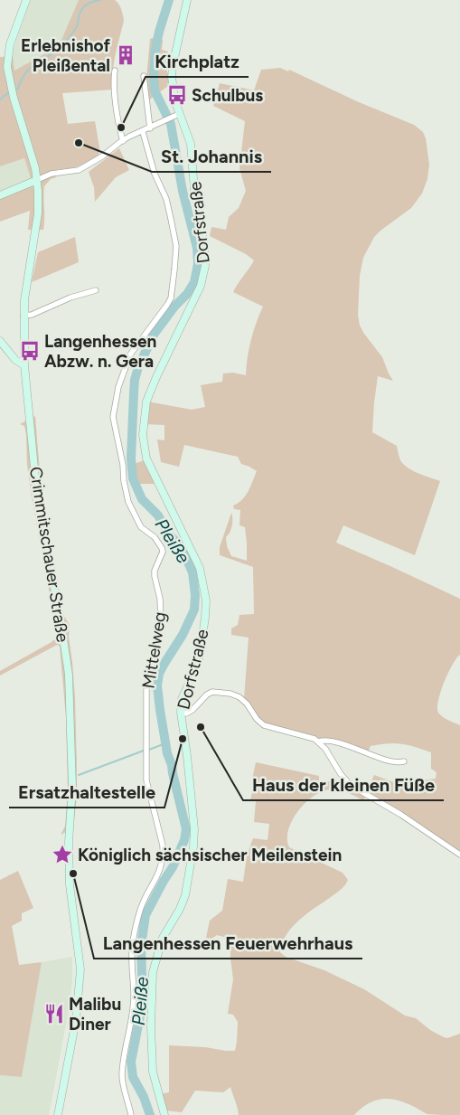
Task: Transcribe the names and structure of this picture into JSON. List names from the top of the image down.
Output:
{
  "streets": {
    "street": ["Dorfstraße", "Crimmitschauer Straße", "Mittelweg"]
  },
  "water": ["Pleiße"],
  "places": {
    "building": ["Erlebnishof Pleißental"],
    "bus stop": ["Schulbus", "Langenhessen Abzw. n. Gera"],
    "other": [
      "Kirchplatz",
      "St. Johannis",
      "Haus der kleinen Füße",
      "Ersatzhaltestelle",
      "Langenhessen Feuerwehrhaus"
    ],
    "place": ["Königlich sächsischer Meilenstein"],
    "restaurant": ["Malibu Diner"]
  }
}
